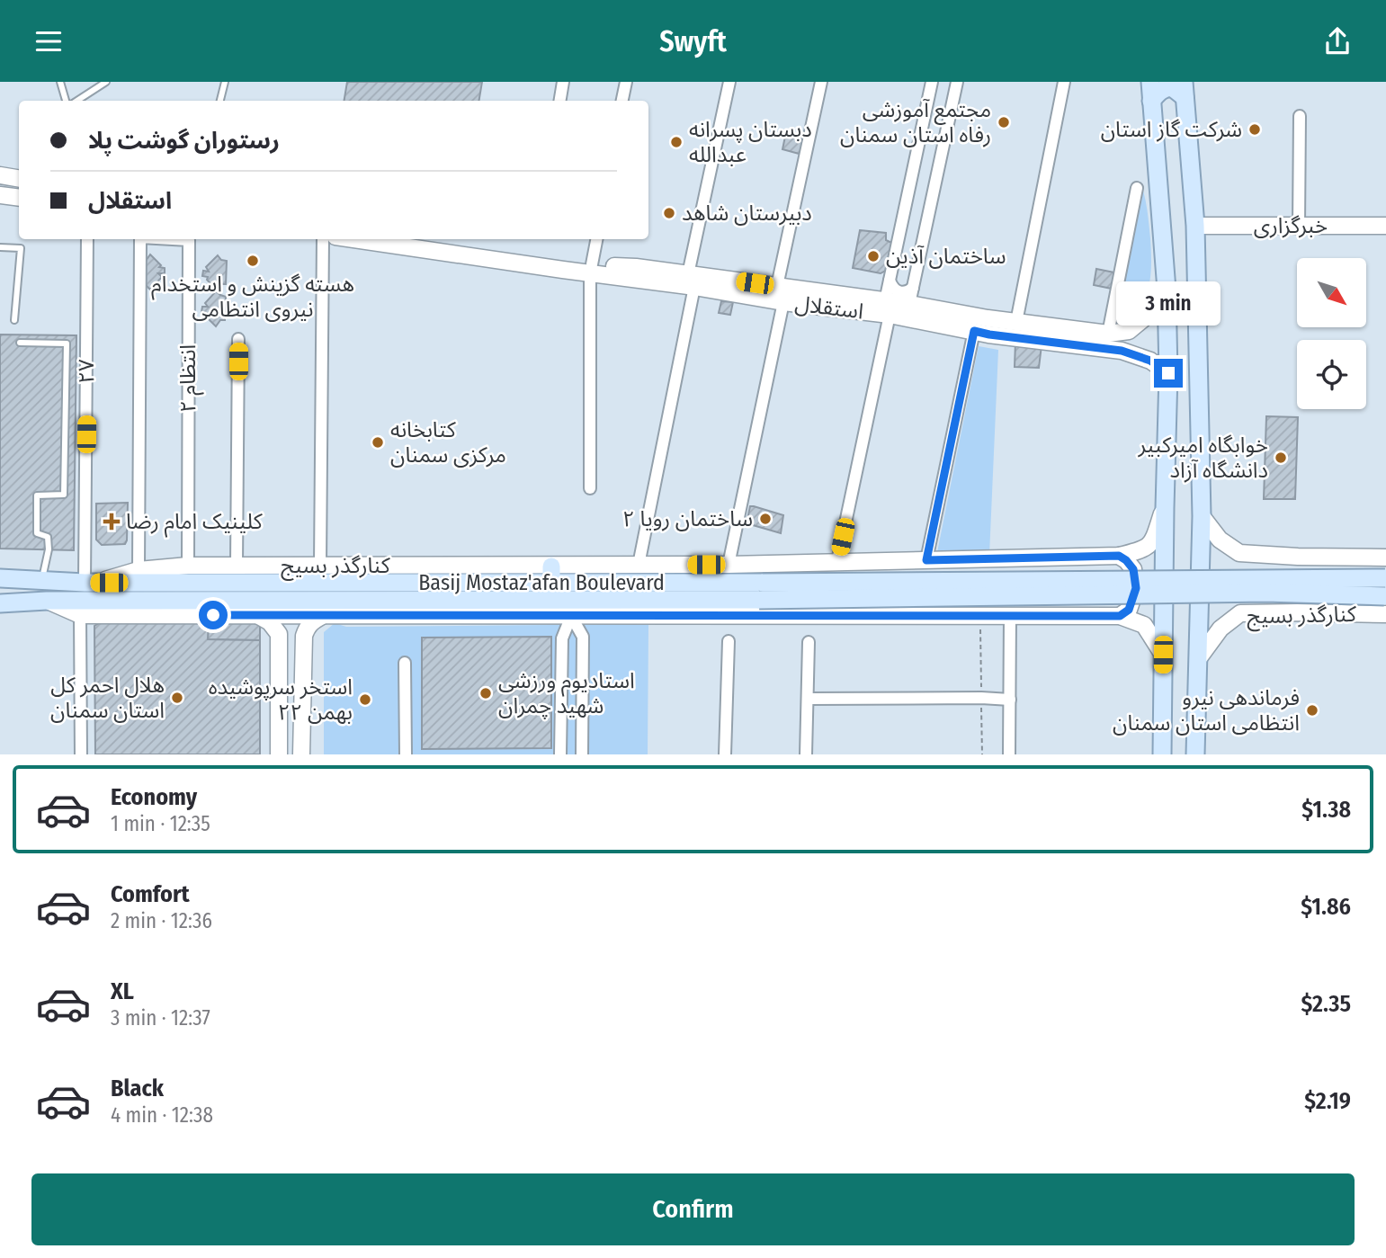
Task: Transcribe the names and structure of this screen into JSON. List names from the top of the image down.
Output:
{
  "streets": {
    "main road": [
      "خبرگزاری",
      "استقلال",
      "کنارگذر بسیج",
      "Basij Mostaz'afan Boulevard"
    ],
    "street": ["۲۷", "انتظام ۲"]
  },
  "crossings": [
    ["۲۷", "کنارگذر بسیج"],
    ["۲۷", "Basij Mostaz'afan Boulevard"],
    ["انتظام ۲", "کنارگذر بسیج"],
    ["کنارگذر بسیج", "Basij Mostaz'afan Boulevard"]
  ],
  "places": {
    "other": [
      "مجتمع آموزشی رفاه استان سمنان",
      "شرکت گاز استان",
      "دبستان پسرانه عبدالله",
      "دبیرستان شاهد",
      "ساختمان آذین",
      "هسته گزینش و استخدام نیروی انتظامی",
      "کتابخانه مرکزی سمنان",
      "خوابگاه امیرکبیر دانشگاه آزاد",
      "ساختمان رویا ۲",
      "استادیوم ورزشی شهید چمران",
      "هلال احمر کل استان سمنان",
      "استخر سرپوشیده ۲۲ بهمن",
      "فرماندهی نیرو انتظامی استان سمنان"
    ],
    "health": ["کلینیک امام رضا"]
  },
  "north": "bottom right",
  "page": {
    "header": "Swyft",
    "banner": ["رستوران گوشت پلا", "استقلال"],
    "bubble": "3 min",
    "list": [
      {
        "name": "Economy",
        "note": "1 min · 12:35",
        "value": "$1.38"
      },
      {
        "name": "Comfort",
        "note": "2 min · 12:36",
        "value": "$1.86"
      },
      {
        "name": "XL",
        "note": "3 min · 12:37",
        "value": "$2.35"
      },
      {
        "name": "Black",
        "note": "4 min · 12:38",
        "value": "$2.19"
      }
    ],
    "buttons": "Confirm"
  }
}
